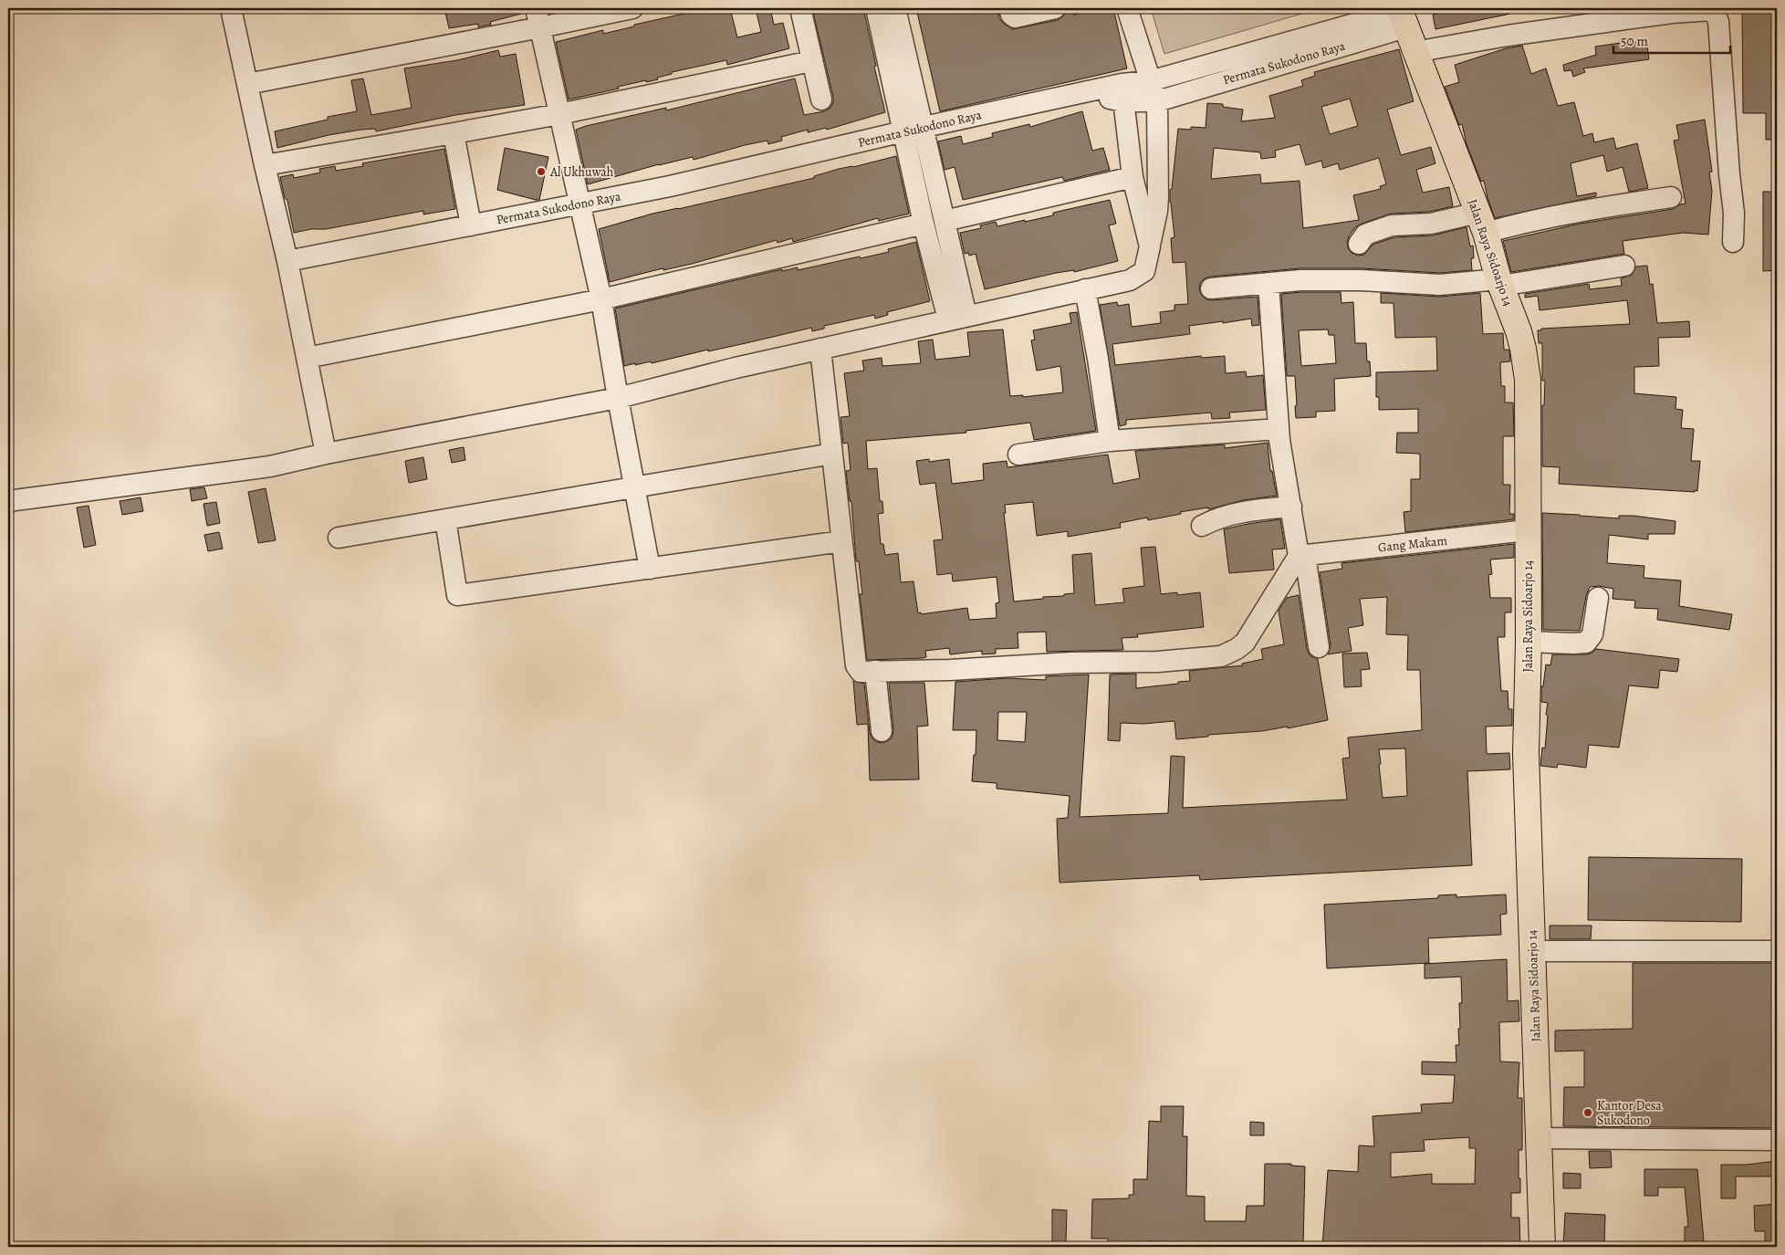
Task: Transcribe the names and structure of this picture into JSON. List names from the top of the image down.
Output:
{
  "streets": {
    "main road": ["Jalan Raya Sidoarjo 14"],
    "street": ["Permata Sukodono Raya", "Gang Makam"]
  },
  "crossings": [
    ["Permata Sukodono Raya", "Jalan Raya Sidoarjo 14"],
    ["Jalan Raya Sidoarjo 14", "Gang Makam"]
  ],
  "places": ["Al Ukhuwah", "Kantor Desa Sukodono"],
  "scale_bar": "50 m"
}
